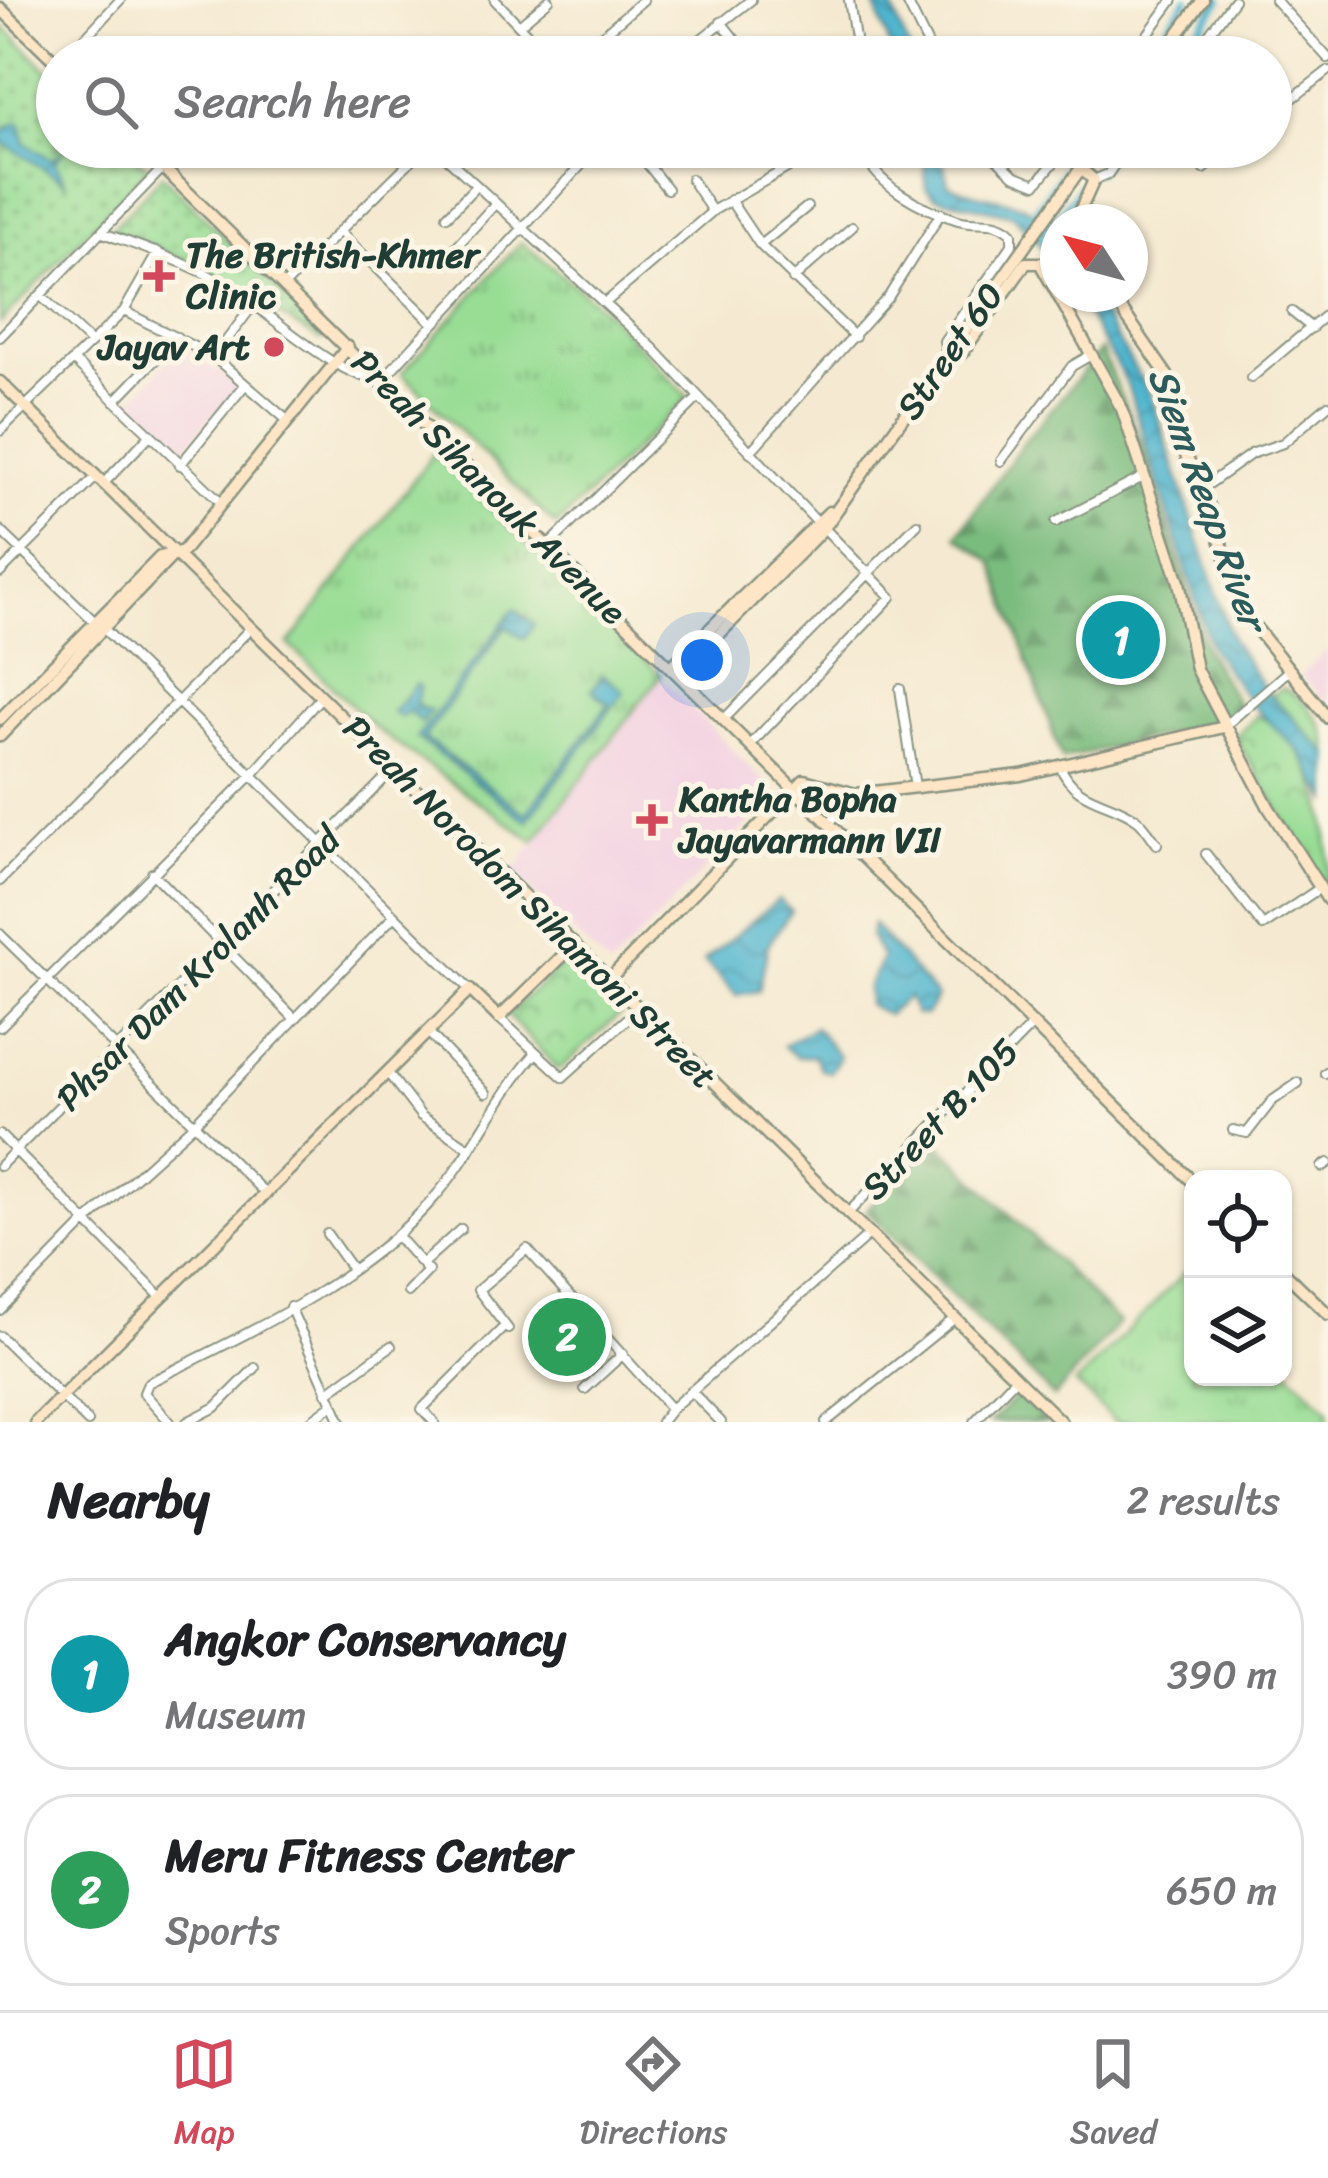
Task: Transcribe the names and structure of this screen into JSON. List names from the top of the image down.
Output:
{
  "streets": {
    "street": [
      "Street 60",
      "Preah Sihanouk Avenue",
      "Preah Norodom Sihamoni Street",
      "Phsar Dam Krolanh Road",
      "Street B.105"
    ]
  },
  "crossings": [
    ["Street 60", "Preah Sihanouk Avenue"],
    ["Preah Sihanouk Avenue", "Street B.105"],
    ["Preah Norodom Sihamoni Street", "Phsar Dam Krolanh Road"],
    ["Preah Norodom Sihamoni Street", "Street B.105"]
  ],
  "water": ["Siem Reap River"],
  "places": {
    "health": ["The British-Khmer Clinic", "Kantha Bopha Jayavarmann VII"],
    "other": ["Jayav Art"]
  },
  "north": "top left",
  "page": {
    "search": "Search here",
    "pins": ["1", "2"],
    "heading": ["Nearby", "2 results"],
    "list": [
      {
        "mark": "1",
        "name": "Angkor Conservancy",
        "note": "Museum",
        "value": "390 m"
      },
      {
        "mark": "2",
        "name": "Meru Fitness Center",
        "note": "Sports",
        "value": "650 m"
      }
    ],
    "nav": ["Map", "Directions", "Saved"]
  }
}
